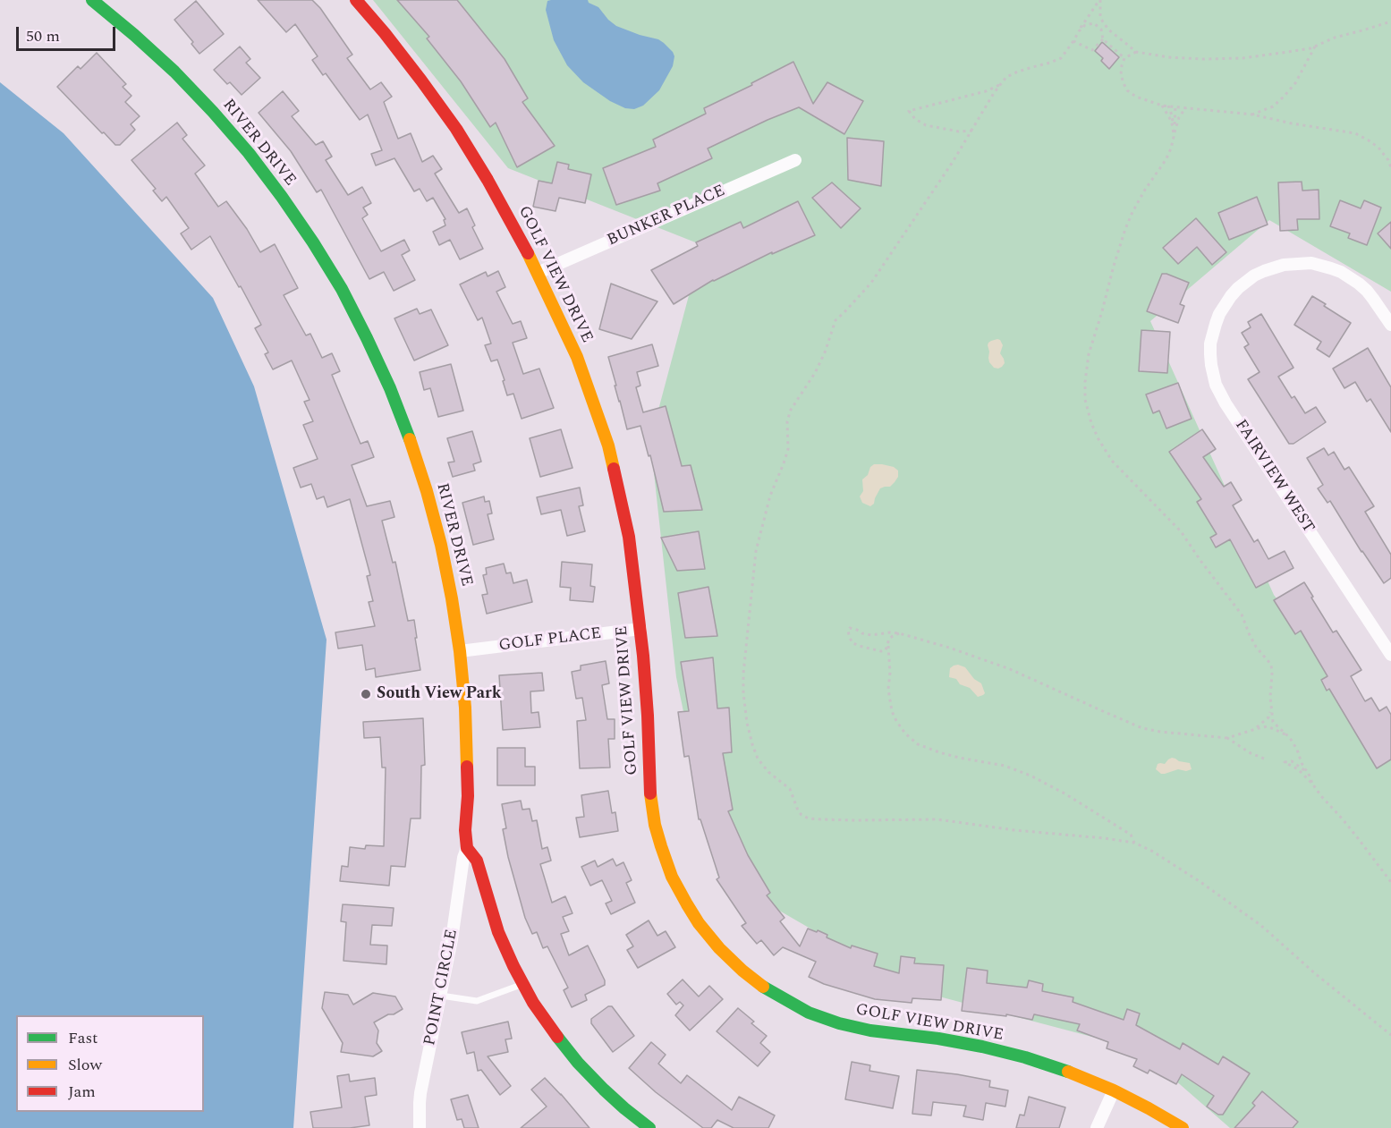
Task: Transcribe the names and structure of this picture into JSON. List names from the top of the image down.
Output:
{
  "streets": {
    "street": [
      "RIVER DRIVE",
      "BUNKER PLACE",
      "GOLF VIEW DRIVE",
      "FAIRVIEW WEST",
      "GOLF PLACE",
      "POINT CIRCLE"
    ]
  },
  "crossings": [
    ["RIVER DRIVE", "GOLF PLACE"],
    ["RIVER DRIVE", "POINT CIRCLE"],
    ["BUNKER PLACE", "GOLF VIEW DRIVE"],
    ["GOLF VIEW DRIVE", "GOLF PLACE"]
  ],
  "places": ["South View Park"],
  "legend": ["Fast", "Slow", "Jam"],
  "scale_bar": "50 m"
}
